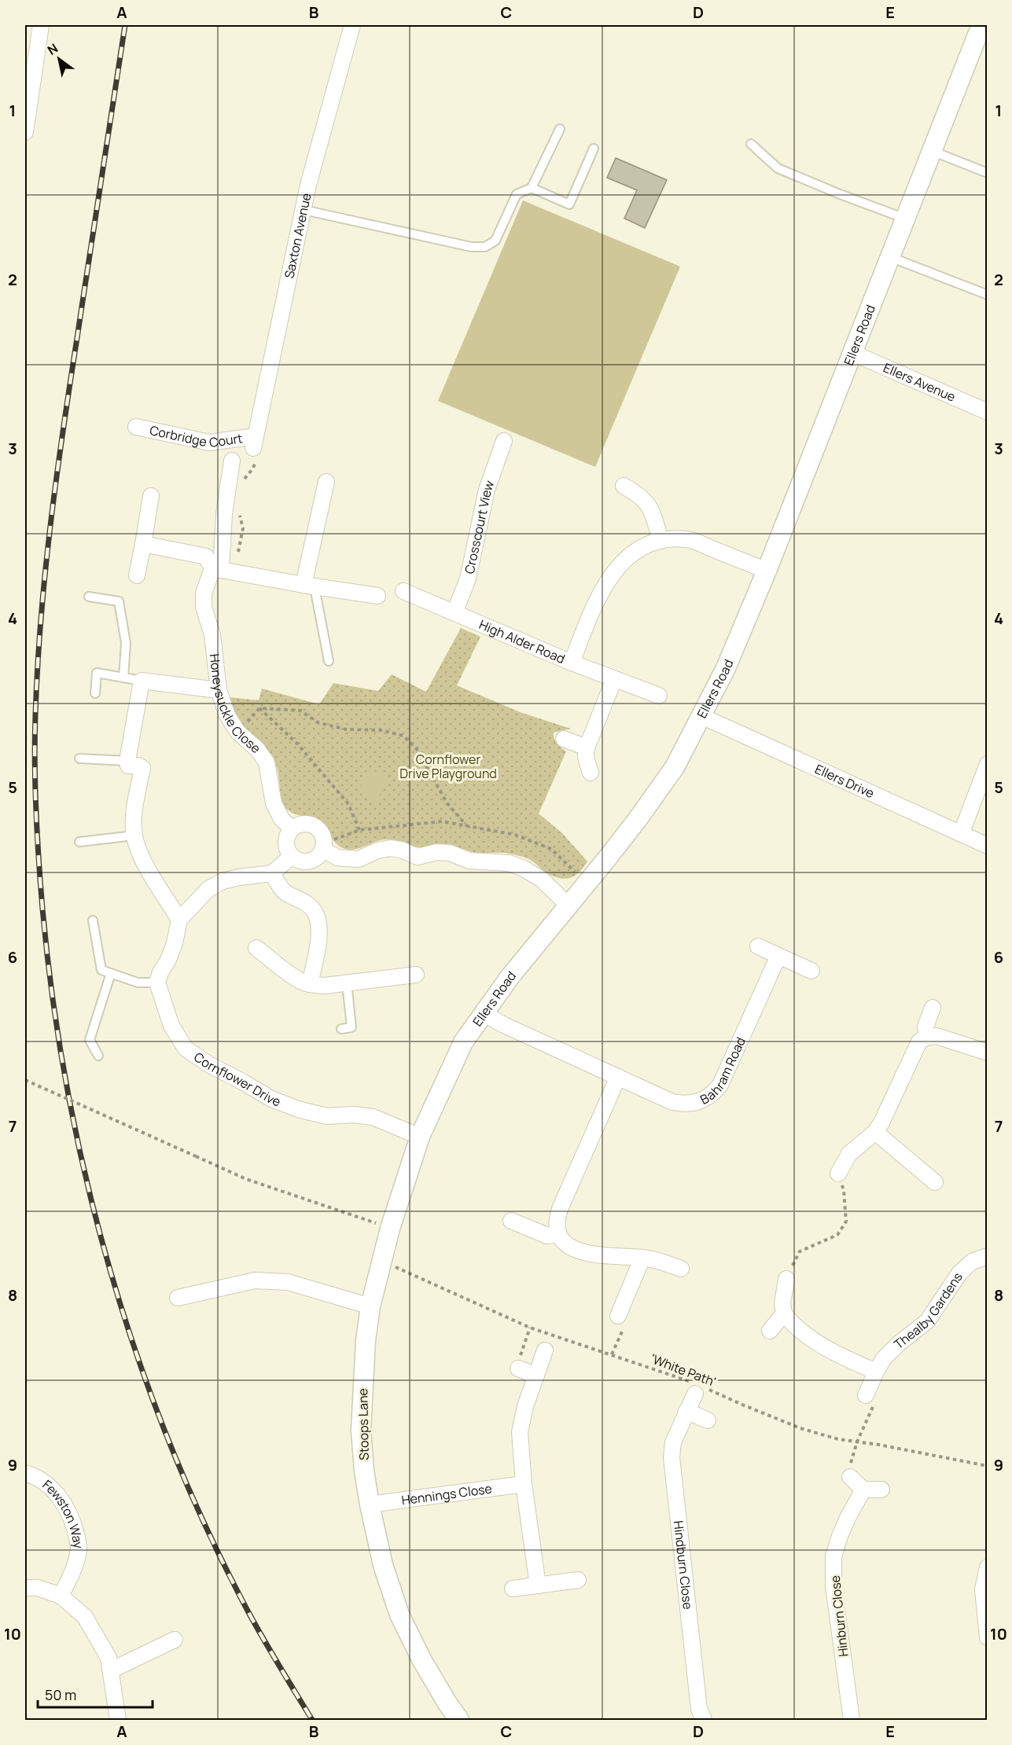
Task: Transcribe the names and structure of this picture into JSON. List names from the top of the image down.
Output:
{
  "streets": {
    "street": [
      "Saxton Avenue",
      "Ellers Road",
      "Ellers Avenue",
      "Corbridge Court",
      "Crosscourt View",
      "High Alder Road",
      "Honeysuckle Close",
      "Ellers Drive",
      "Bahram Road",
      "Cornflower Drive",
      "Thealby Gardens",
      "Stoops Lane",
      "Hennings Close",
      "Fewston Way",
      "Hindburn Close",
      "Hinburn Close"
    ],
    "path": ["'White Path'"]
  },
  "crossings": [
    ["Saxton Avenue", "Corbridge Court"],
    ["Ellers Road", "Ellers Avenue"],
    ["Ellers Road", "High Alder Road"],
    ["Ellers Road", "Ellers Drive"],
    ["Ellers Road", "Bahram Road"],
    ["Ellers Road", "Cornflower Drive"],
    ["Ellers Road", "'White Path'"],
    ["Ellers Road", "Stoops Lane"],
    ["Crosscourt View", "High Alder Road"],
    ["'White Path'", "Hindburn Close"],
    ["Stoops Lane", "Hennings Close"]
  ],
  "parks": ["Cornflower Drive Playground"],
  "scale_bar": "50 m",
  "north": "top left",
  "grid": {
    "columns": [
      "A",
      "B",
      "C",
      "D",
      "E"
    ],
    "rows": [
      "1",
      "2",
      "3",
      "4",
      "5",
      "6",
      "7",
      "8",
      "9",
      "10"
    ]
  }
}
